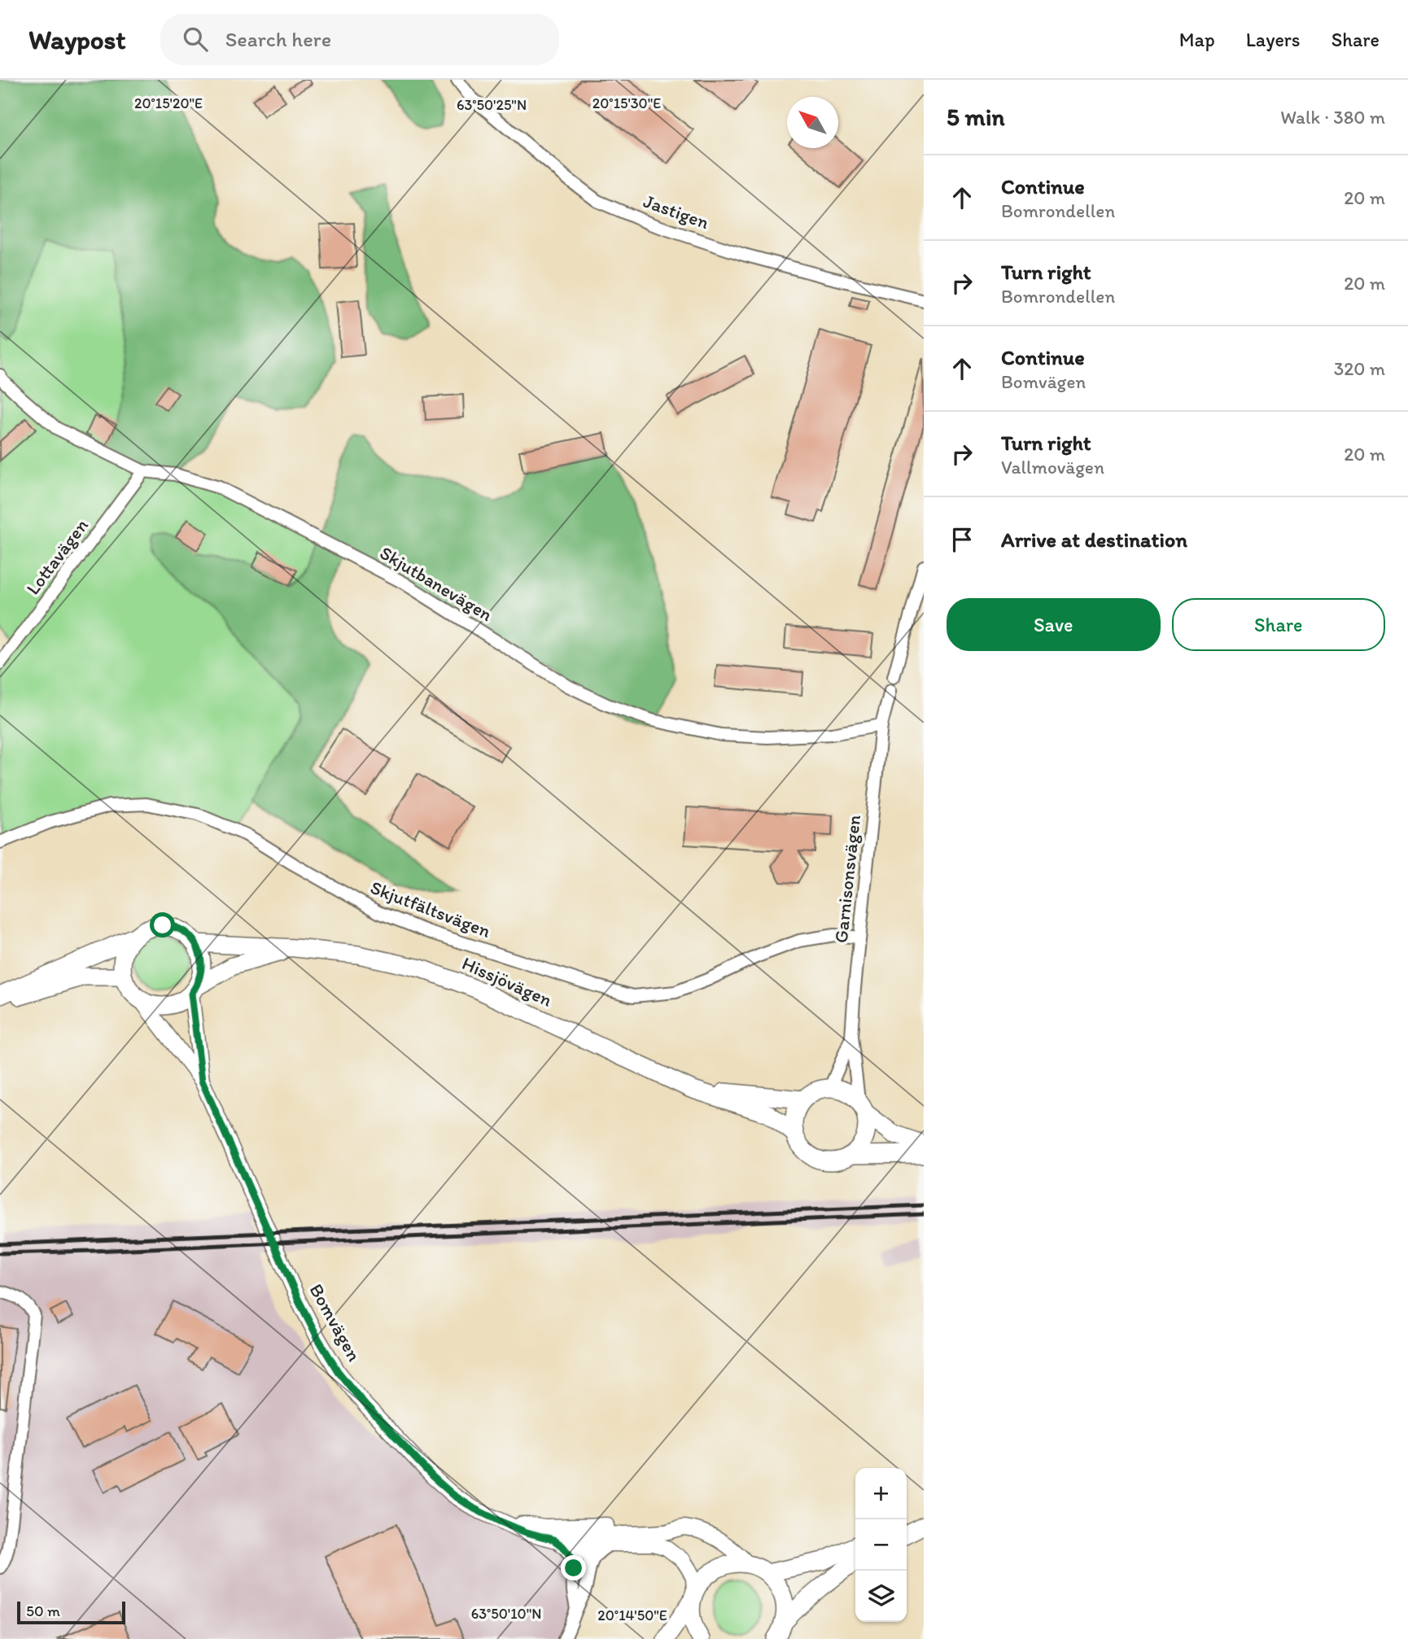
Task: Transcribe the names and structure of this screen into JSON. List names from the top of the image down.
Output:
{
  "streets": {
    "main road": ["Hissjövägen"],
    "street": [
      "Jastigen",
      "Lottavägen",
      "Skjutbanevägen",
      "Garnisonsvägen",
      "Skjutfältsvägen",
      "Bomvägen"
    ]
  },
  "crossings": [
    ["Lottavägen", "Skjutbanevägen"],
    ["Skjutbanevägen", "Garnisonsvägen"],
    ["Garnisonsvägen", "Skjutfältsvägen"],
    ["Garnisonsvägen", "Hissjövägen"],
    ["Hissjövägen", "Bomvägen"]
  ],
  "scale_bar": "50 m",
  "north": "top left",
  "page": {
    "header": "Waypost",
    "search": "Search here",
    "nav": ["Map", "Layers", "Share"],
    "heading": ["5 min", "Walk · 380 m"],
    "list": [
      ["Continue", "Bomrondellen", "20 m"],
      ["Turn right", "Bomrondellen", "20 m"],
      ["Continue", "Bomvägen", "320 m"],
      ["Turn right", "Vallmovägen", "20 m"],
      "Arrive at destination"
    ],
    "buttons": ["Save", "Share"],
    "map_buttons": ["+", "−"],
    "scale": "50 m"
  },
  "coordinates": [
    "20°15'30\"E",
    "20°15'20\"E",
    "63°50'25\"N",
    "63°50'10\"N",
    "20°14'50\"E"
  ]
}
